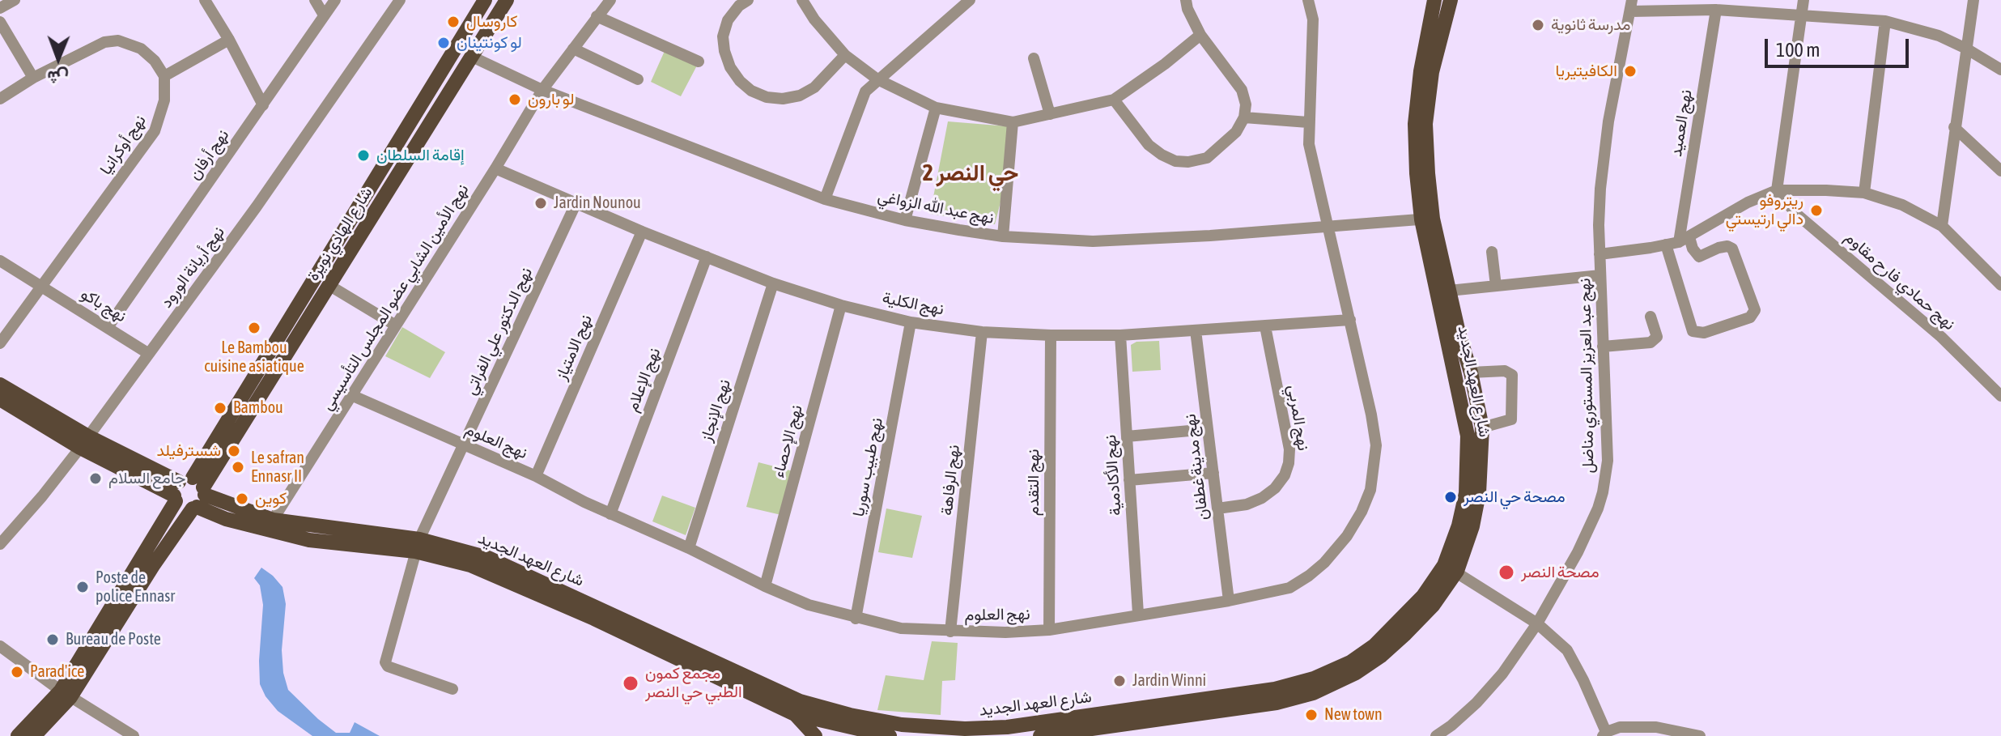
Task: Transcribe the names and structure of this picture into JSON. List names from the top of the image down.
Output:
{
  "streets": {
    "main road": ["شارع الهادي نويرة", "شارع العهد الجديد"],
    "street": [
      "نهج العميد",
      "نهج أوكرانيا",
      "نهج أرفان",
      "نهج عبد الله الزواغي",
      "نهج أريانة الورود",
      "نهج حمادي فارح مقاوم",
      "نهج الأمين الشابي عضو المجلس التأسيسي",
      "نهج الكلية",
      "نهج باكو",
      "نهج الدكتور علي الفراتي",
      "نهج الامتياز",
      "نهج عبد العزيز المستوري مناضل",
      "نهج الإعلام",
      "نهج الإنجاز",
      "نهج المربي",
      "نهج العلوم",
      "نهج الإحصاء",
      "نهج طبيب سوريا",
      "نهج مدينة غطفان",
      "نهج الأكادمية",
      "نهج الرفاهة",
      "نهج التقدم"
    ]
  },
  "crossings": [
    ["نهج أوكرانيا", "نهج باكو"],
    ["نهج أرفان", "نهج باكو"],
    ["نهج عبد الله الزواغي", "شارع الهادي نويرة"],
    ["نهج عبد الله الزواغي", "نهج الأمين الشابي عضو المجلس التأسيسي"],
    ["نهج عبد الله الزواغي", "شارع العهد الجديد"],
    ["نهج عبد الله الزواغي", "نهج العلوم"],
    ["شارع الهادي نويرة", "شارع العهد الجديد"],
    ["نهج أريانة الورود", "نهج باكو"],
    ["نهج أريانة الورود", "شارع العهد الجديد"],
    ["نهج الأمين الشابي عضو المجلس التأسيسي", "نهج الكلية"],
    ["نهج الأمين الشابي عضو المجلس التأسيسي", "شارع العهد الجديد"],
    ["نهج الأمين الشابي عضو المجلس التأسيسي", "نهج العلوم"],
    ["نهج الكلية", "نهج الدكتور علي الفراتي"],
    ["نهج الكلية", "نهج الامتياز"],
    ["نهج الكلية", "نهج الإعلام"],
    ["نهج الكلية", "نهج الإنجاز"],
    ["نهج الكلية", "نهج المربي"],
    ["نهج الكلية", "نهج العلوم"],
    ["نهج الكلية", "نهج الإحصاء"],
    ["نهج الكلية", "نهج طبيب سوريا"],
    ["نهج الكلية", "نهج مدينة غطفان"],
    ["نهج الكلية", "نهج الأكادمية"],
    ["نهج الكلية", "نهج الرفاهة"],
    ["نهج الكلية", "نهج التقدم"],
    ["نهج الدكتور علي الفراتي", "شارع العهد الجديد"],
    ["نهج الدكتور علي الفراتي", "نهج العلوم"],
    ["نهج الامتياز", "نهج العلوم"],
    ["نهج الإعلام", "نهج العلوم"],
    ["نهج الإنجاز", "نهج العلوم"],
    ["نهج المربي", "نهج مدينة غطفان"],
    ["نهج العلوم", "نهج الإحصاء"],
    ["نهج العلوم", "نهج طبيب سوريا"],
    ["نهج العلوم", "نهج مدينة غطفان"],
    ["نهج العلوم", "نهج الأكادمية"],
    ["نهج العلوم", "نهج الرفاهة"],
    ["نهج العلوم", "نهج التقدم"]
  ],
  "districts": ["حي النصر 2"],
  "places": [
    "كاروسال",
    "مدرسة ثانوية",
    "لو كونتينان",
    "الكافيتيريا",
    "لو بارون",
    "إقامة السلطان",
    "Jardin Nounou",
    "ريتروفو دالي ارتيستي",
    "Le Bambou cuisine asiatique",
    "Bambou",
    "شسترفيلد",
    "Le safran Ennasr II",
    "جامع السلام",
    "مصحة حي النصر",
    "كوين",
    "مصحة النصر",
    "Poste de police Ennasr",
    "Bureau de Poste",
    "Parad'ice",
    "Jardin Winni",
    "مجمع كمون الطبي حي النصر",
    "New town"
  ],
  "scale_bar": "100 m",
  "north": "bottom"
}
